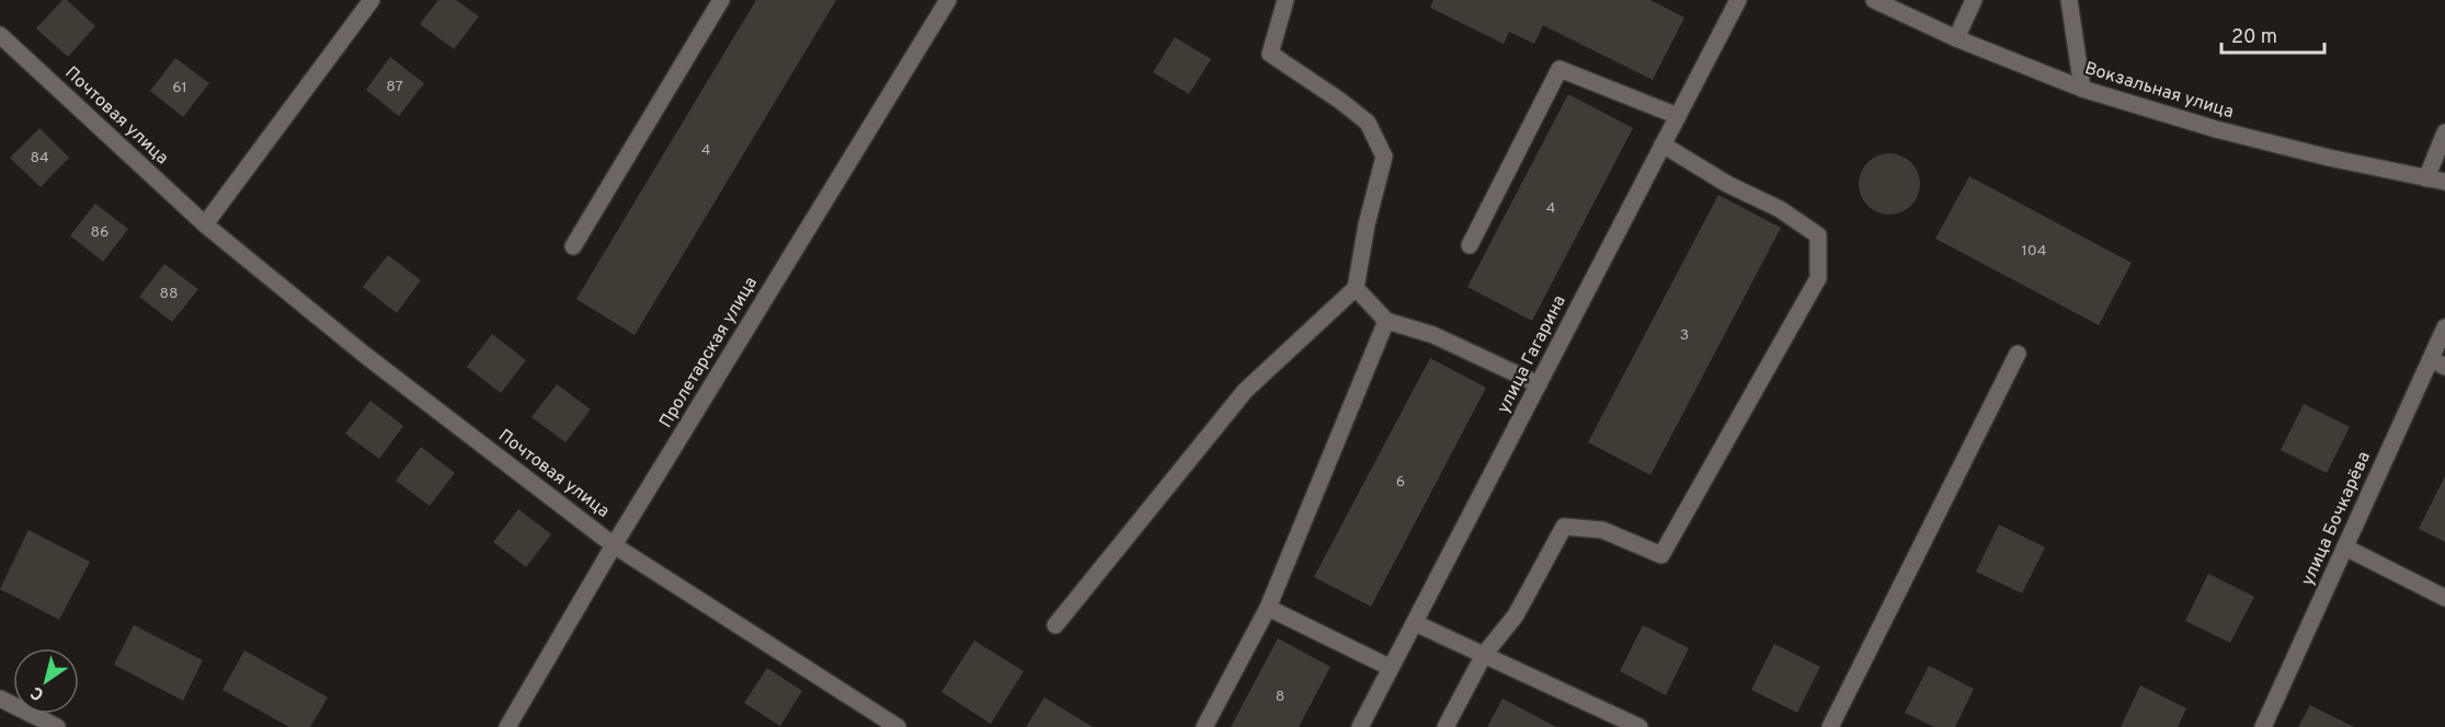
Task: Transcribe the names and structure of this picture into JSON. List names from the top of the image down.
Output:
{
  "streets": {
    "street": [
      "Вокзальная улица",
      "Почтовая улица",
      "Пролетарская улица",
      "улица Гагарина",
      "улица Бочкарёва"
    ]
  },
  "crossings": [
    ["Почтовая улица", "Пролетарская улица"]
  ],
  "house_numbers": [
    "87",
    "61",
    "4",
    "84",
    "4",
    "86",
    "104",
    "88",
    "3",
    "6",
    "8"
  ],
  "scale_bar": "20 m",
  "north": "bottom left"
}
